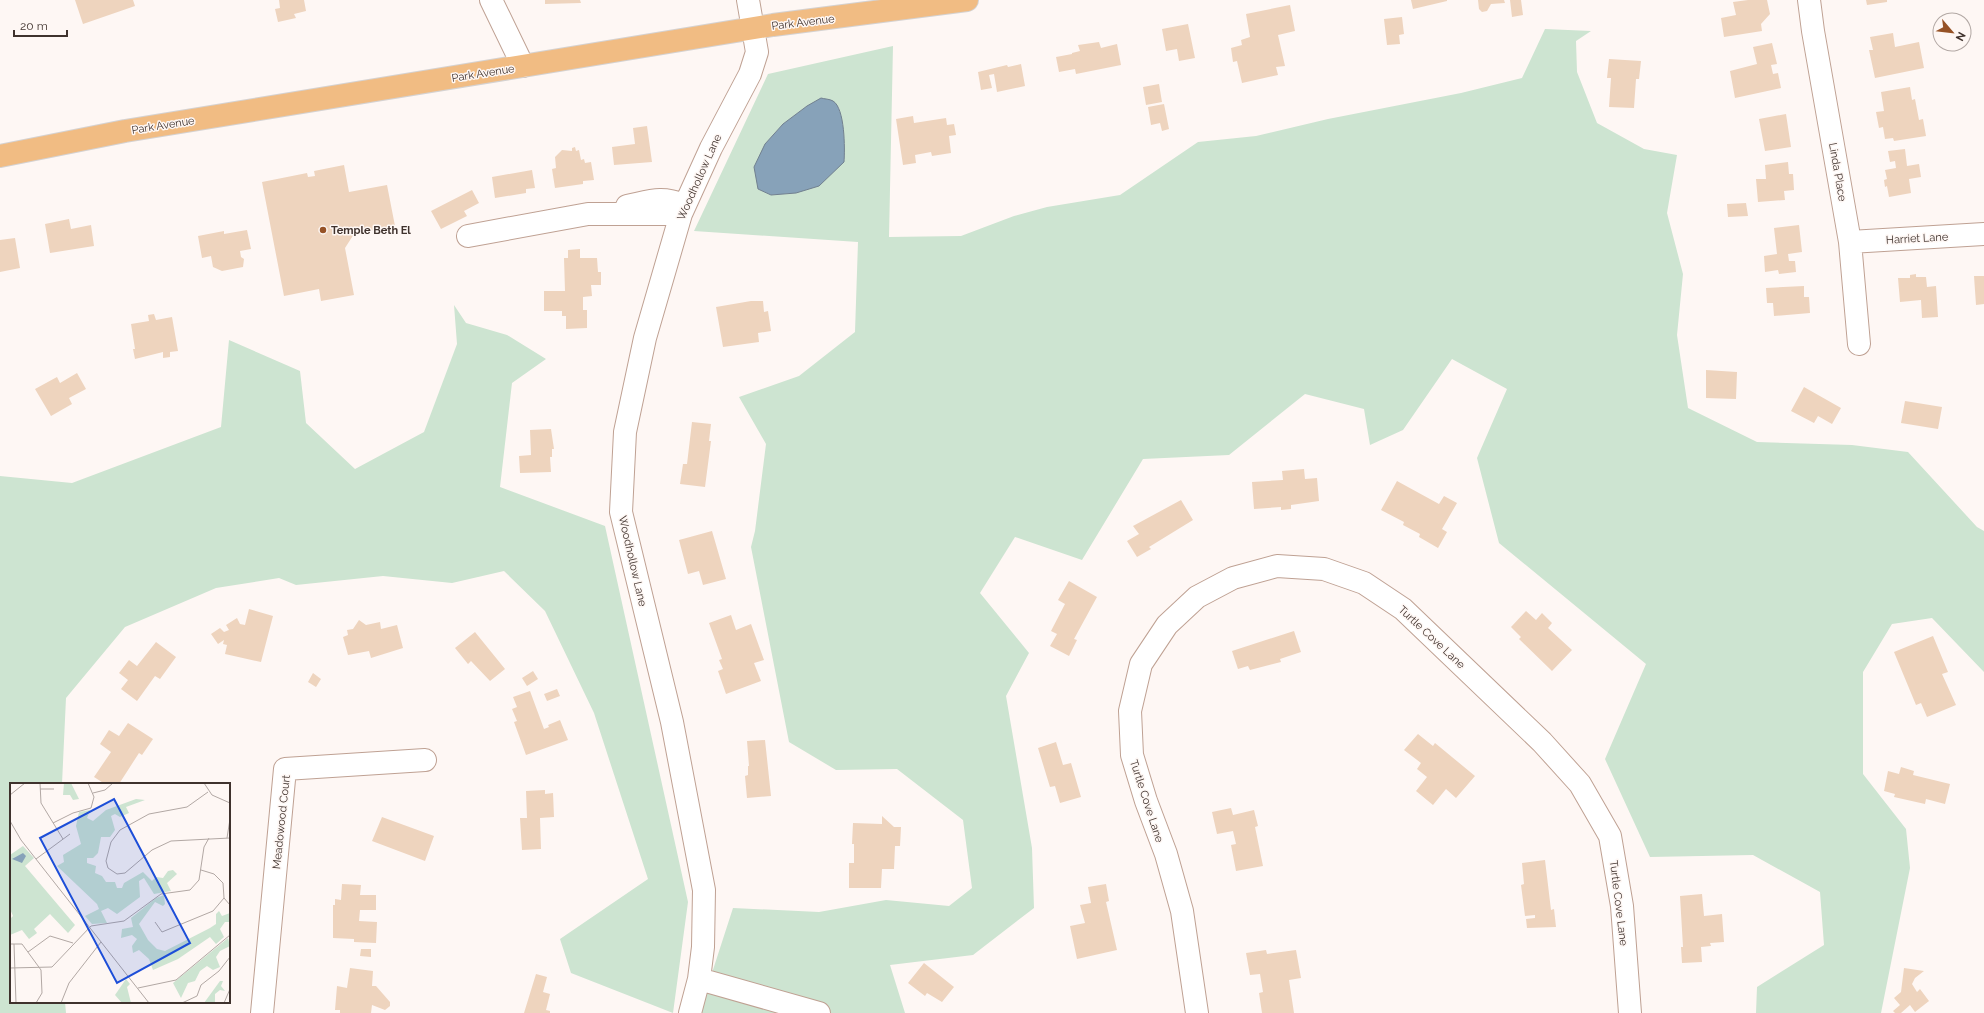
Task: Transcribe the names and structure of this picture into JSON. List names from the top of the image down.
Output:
{
  "streets": {
    "main road": ["Park Avenue"],
    "street": [
      "Linda Place",
      "Woodhollow Lane",
      "Harriet Lane",
      "Turtle Cove Lane",
      "Meadowood Court"
    ]
  },
  "crossings": [
    ["Park Avenue", "Woodhollow Lane"],
    ["Linda Place", "Harriet Lane"]
  ],
  "places": ["Temple Beth El"],
  "scale_bar": "20 m",
  "north": "bottom right"
}
